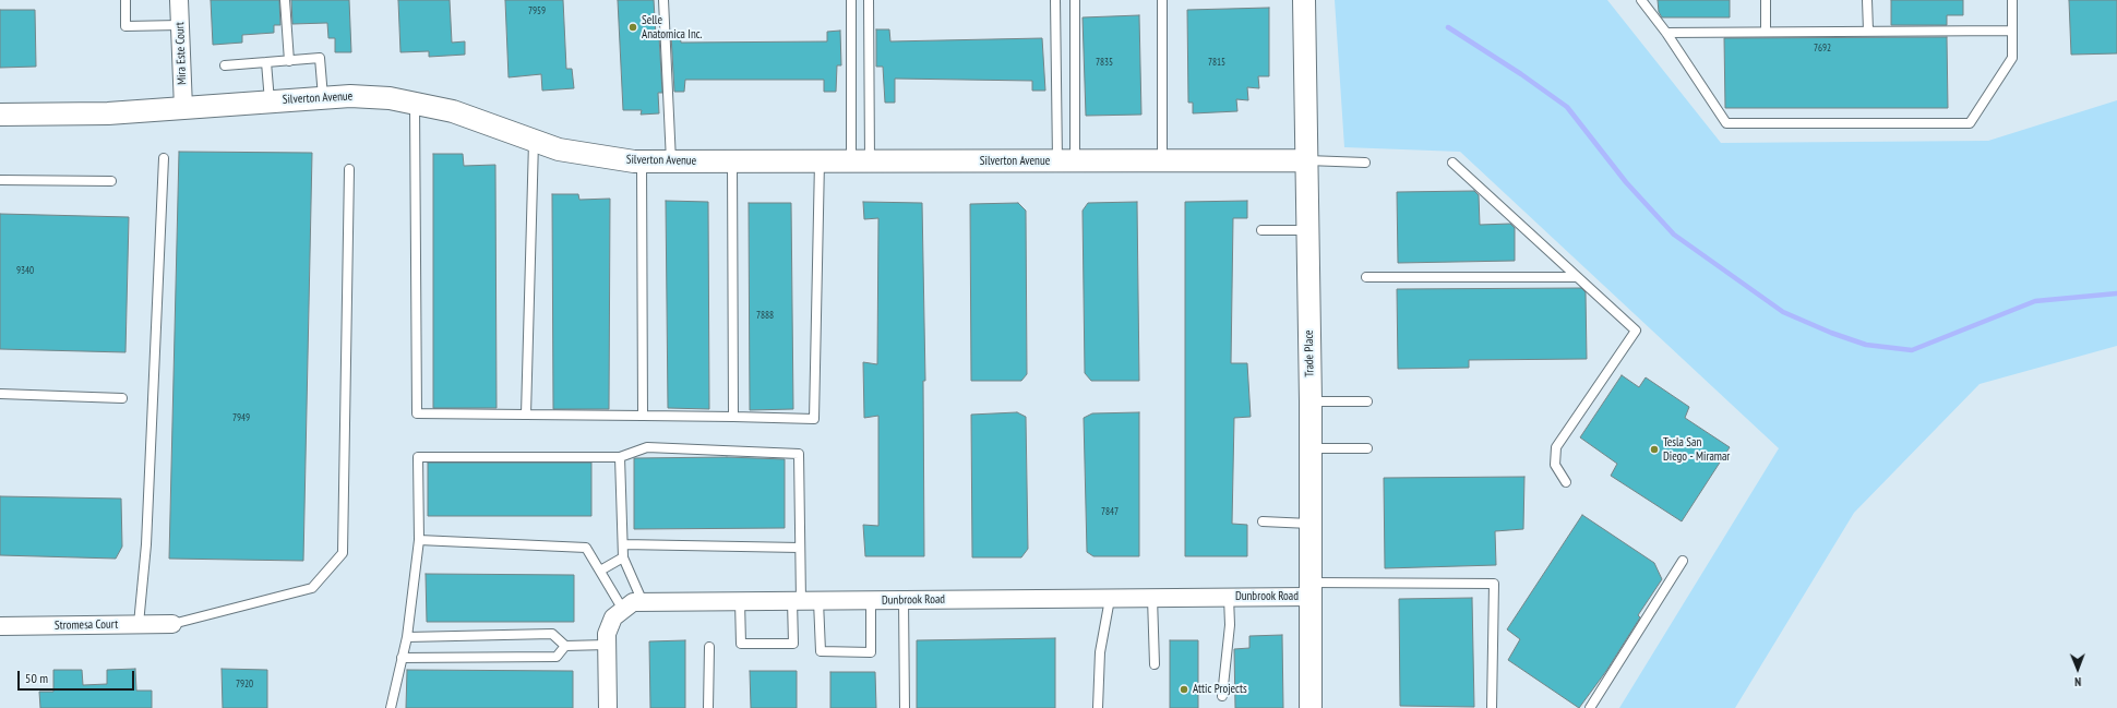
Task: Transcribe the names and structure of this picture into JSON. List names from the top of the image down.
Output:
{
  "streets": {
    "street": [
      "Mira Este Court",
      "Silverton Avenue",
      "Trade Place",
      "Dunbrook Road",
      "Stromesa Court"
    ]
  },
  "crossings": [
    ["Mira Este Court", "Silverton Avenue"],
    ["Silverton Avenue", "Trade Place"],
    ["Trade Place", "Dunbrook Road"]
  ],
  "places": ["Selle Anatomica Inc.", "Tesla San Diego - Miramar", "Attic Projects"],
  "house_numbers": [
    "7959",
    "7692",
    "7835",
    "7815",
    "9340",
    "7888",
    "7949",
    "7847",
    "7920"
  ],
  "scale_bar": "50 m",
  "north": "bottom"
}
